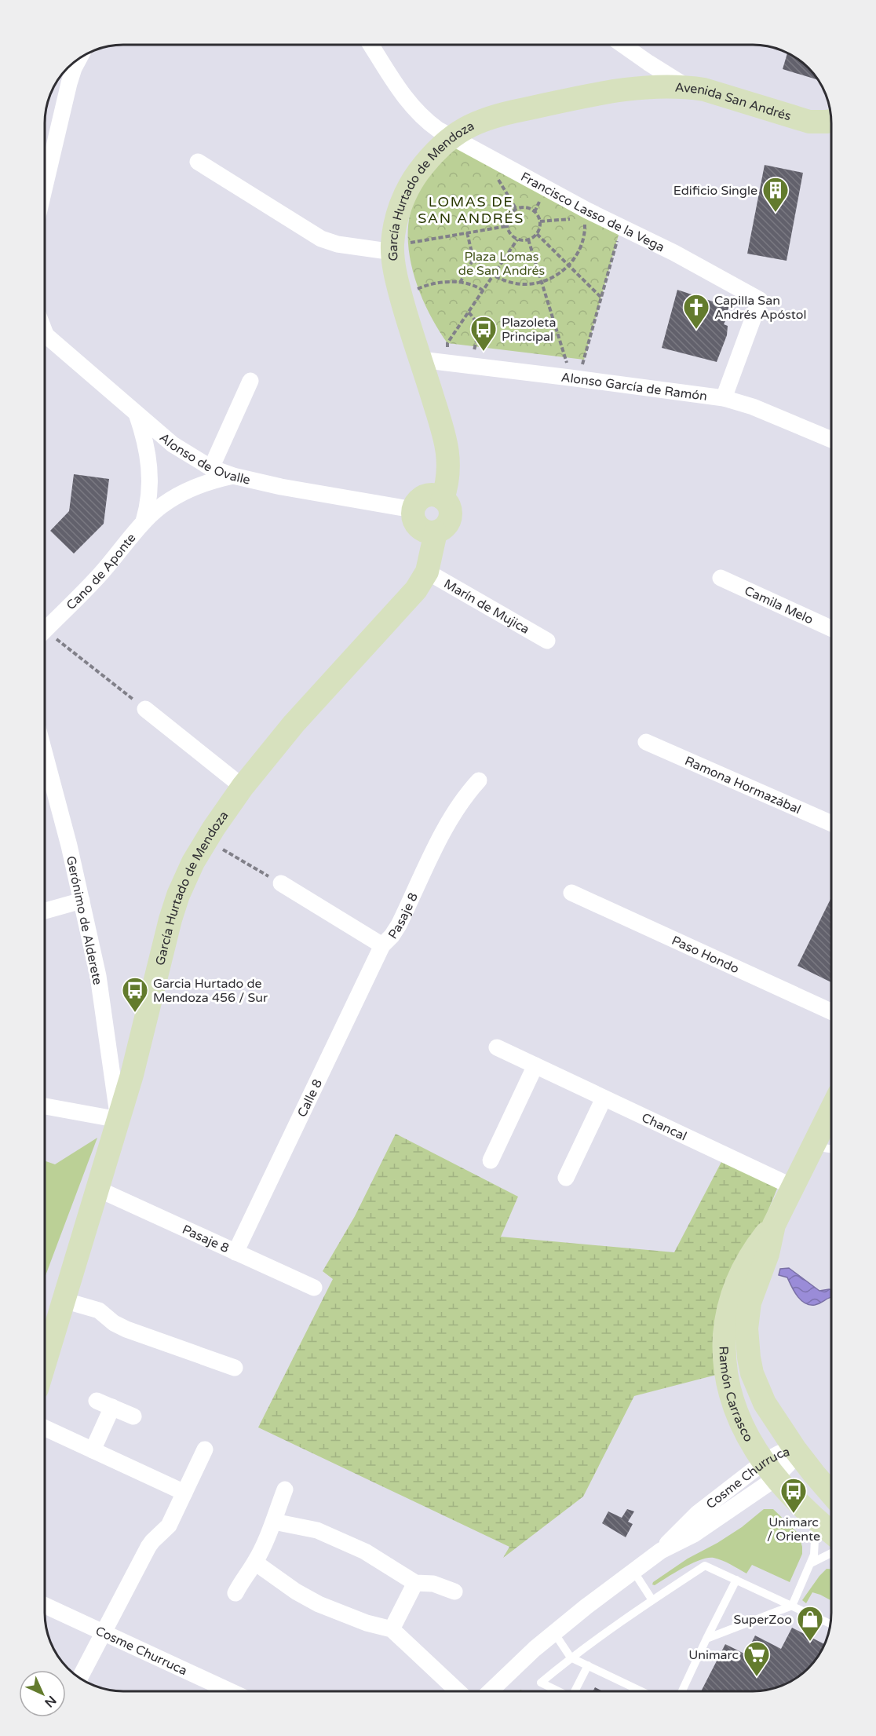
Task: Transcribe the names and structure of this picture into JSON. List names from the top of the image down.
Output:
{
  "streets": {
    "street": [
      "Avenida San Andrés",
      "García Hurtado de Mendoza",
      "Francisco Lasso de la Vega",
      "Alonso García de Ramón",
      "Alonso de Ovalle",
      "Cano de Aponte",
      "Camila Melo",
      "Marín de Mujica",
      "Ramona Hormazábal",
      "Pasaje 8",
      "Gerónimo de Alderete",
      "Paso Hondo",
      "Calle 8",
      "Chancal",
      "Ramón Carrasco",
      "Cosme Churruca"
    ]
  },
  "crossings": [
    ["Avenida San Andrés", "García Hurtado de Mendoza"],
    ["García Hurtado de Mendoza", "Francisco Lasso de la Vega"],
    ["García Hurtado de Mendoza", "Alonso García de Ramón"],
    ["García Hurtado de Mendoza", "Alonso de Ovalle"],
    ["García Hurtado de Mendoza", "Marín de Mujica"],
    ["García Hurtado de Mendoza", "Pasaje 8"],
    ["García Hurtado de Mendoza", "Gerónimo de Alderete"],
    ["Francisco Lasso de la Vega", "Alonso García de Ramón"],
    ["Alonso de Ovalle", "Cano de Aponte"],
    ["Pasaje 8", "Calle 8"],
    ["Chancal", "Ramón Carrasco"],
    ["Ramón Carrasco", "Cosme Churruca"]
  ],
  "districts": ["LOMAS DE SAN ANDRÉS"],
  "parks": ["Plaza Lomas de San Andrés"],
  "places": {
    "building": ["Edificio Single"],
    "church": ["Capilla San Andrés Apóstol"],
    "bus stop": ["Plazoleta Principal", "Garcia Hurtado de Mendoza 456 / Sur", "Unimarc / Oriente"],
    "shop": ["SuperZoo"],
    "supermarket": ["Unimarc"]
  },
  "north": "bottom right"
}
